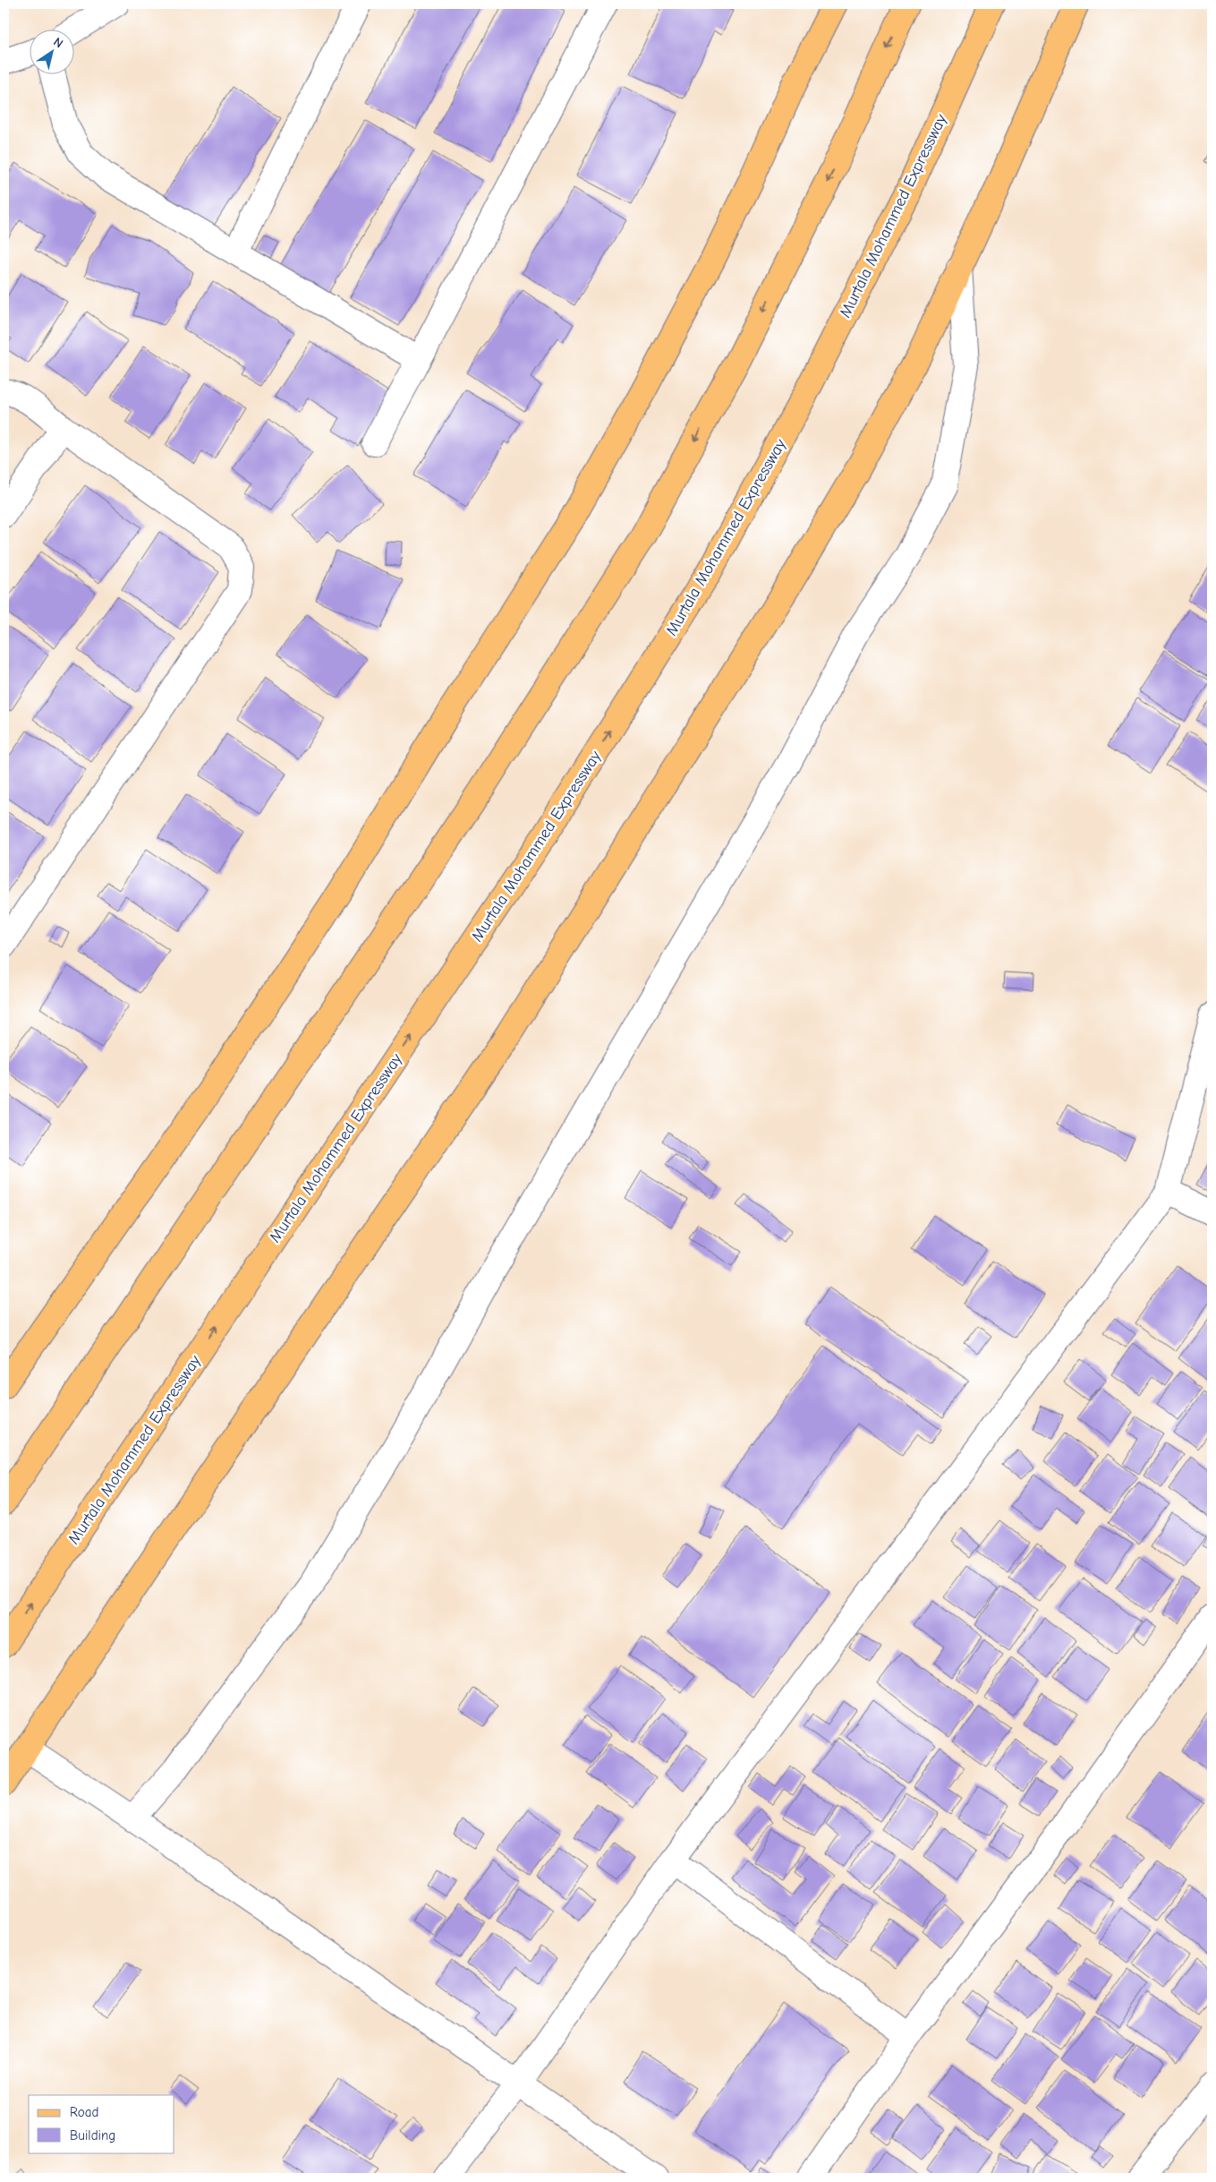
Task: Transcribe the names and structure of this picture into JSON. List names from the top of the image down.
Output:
{
  "streets": {
    "main road": ["Murtala Mohammed Expressway"]
  },
  "legend": ["Road", "Building"],
  "north": "top right"
}
